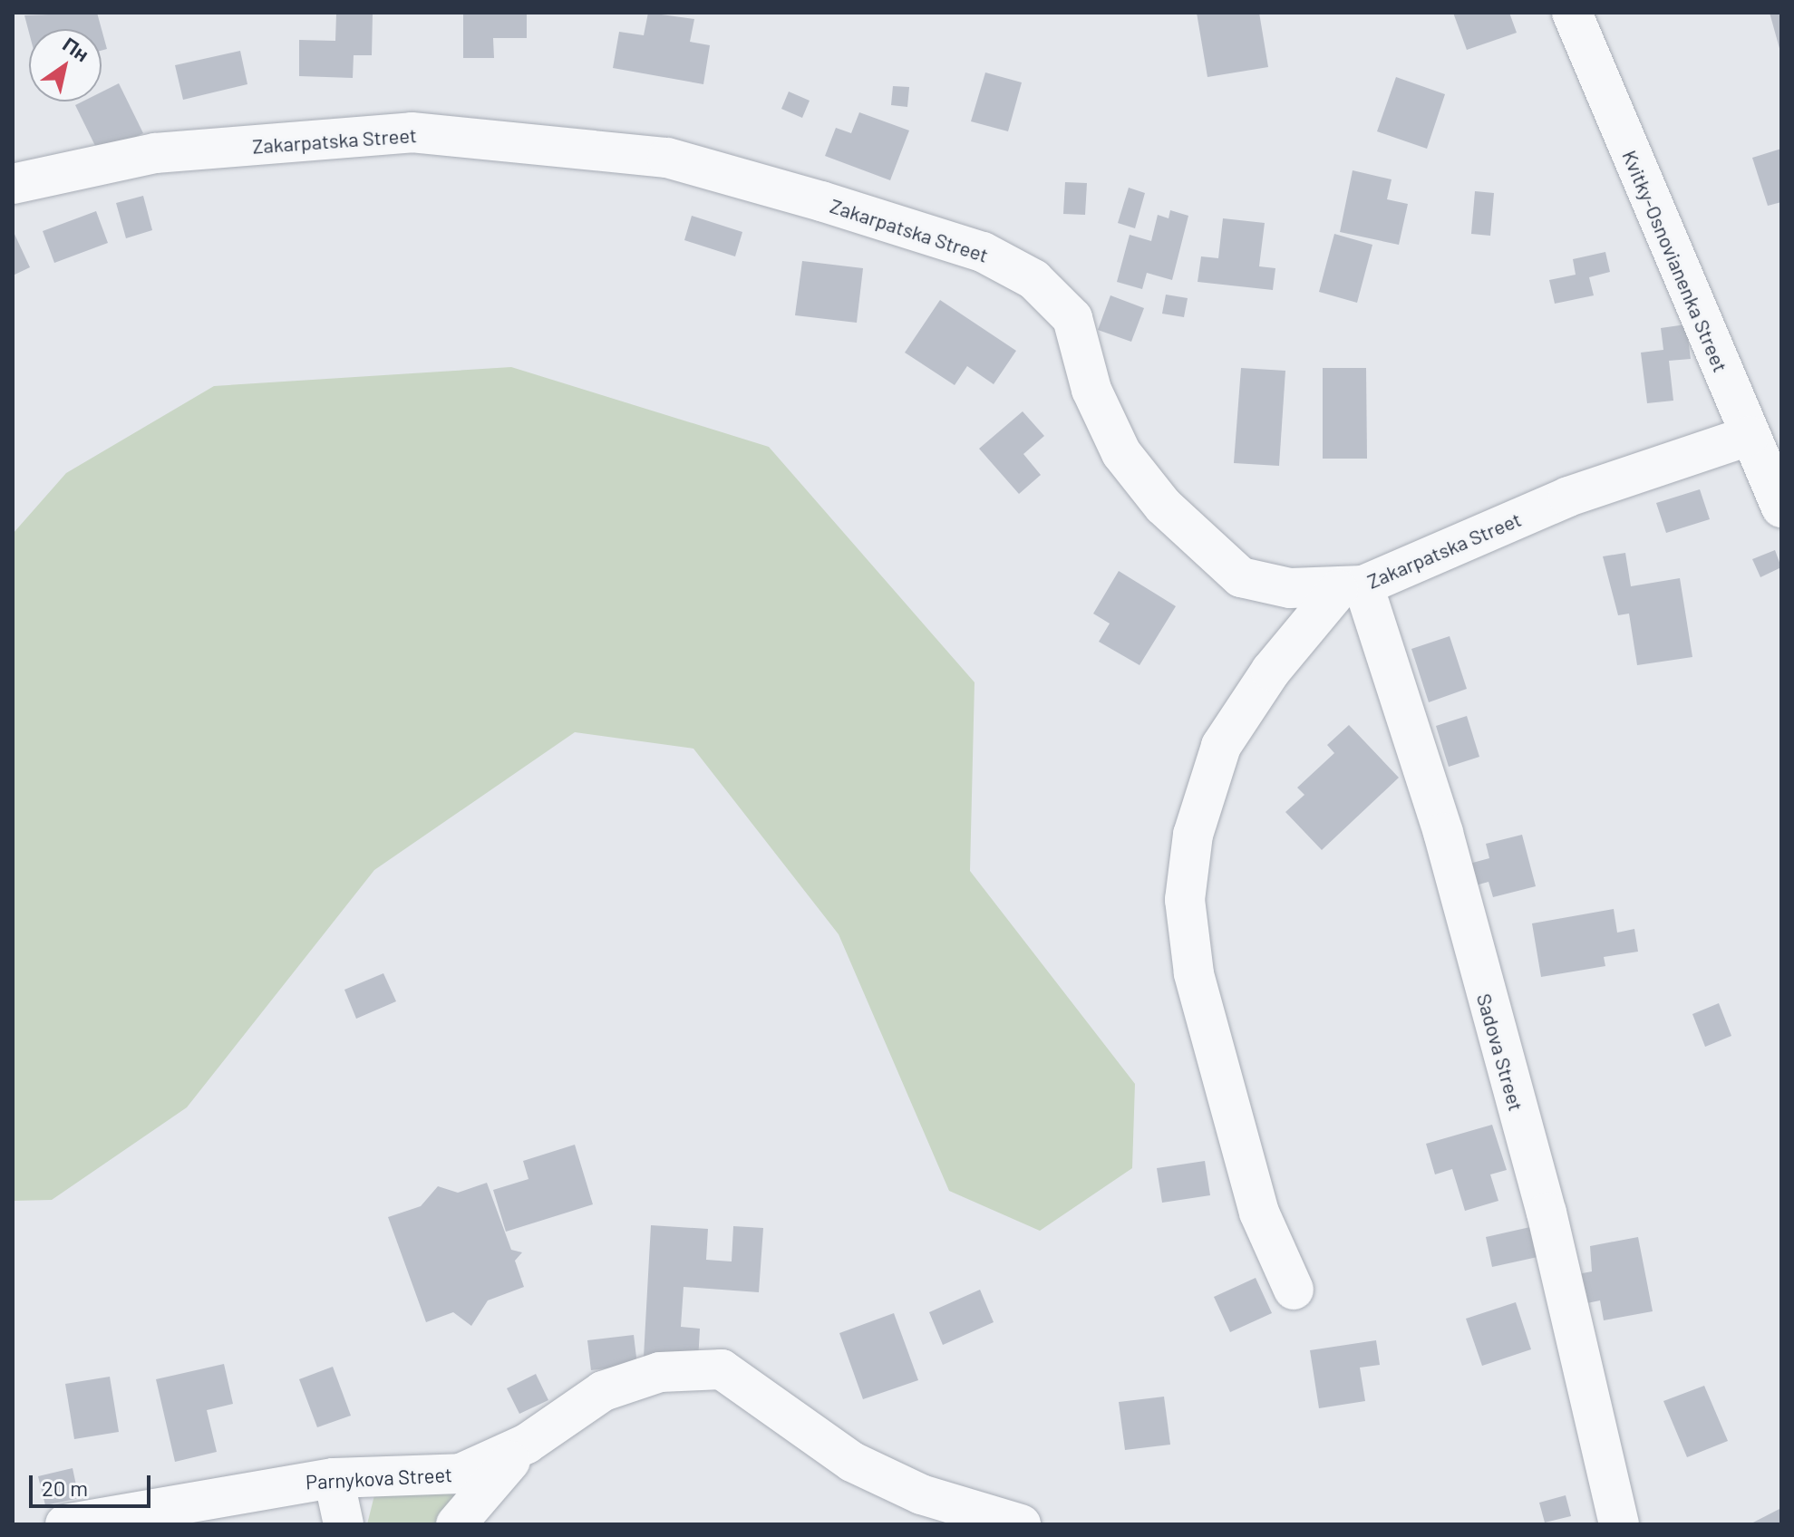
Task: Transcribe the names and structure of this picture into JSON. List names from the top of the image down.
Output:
{
  "streets": {
    "street": [
      "Zakarpatska Street",
      "Kvitky-Osnovianenka Street",
      "Sadova Street",
      "Parnykova Street"
    ]
  },
  "crossings": [
    ["Zakarpatska Street", "Kvitky-Osnovianenka Street"],
    ["Zakarpatska Street", "Sadova Street"]
  ],
  "scale_bar": "20 m",
  "north": "top right"
}
